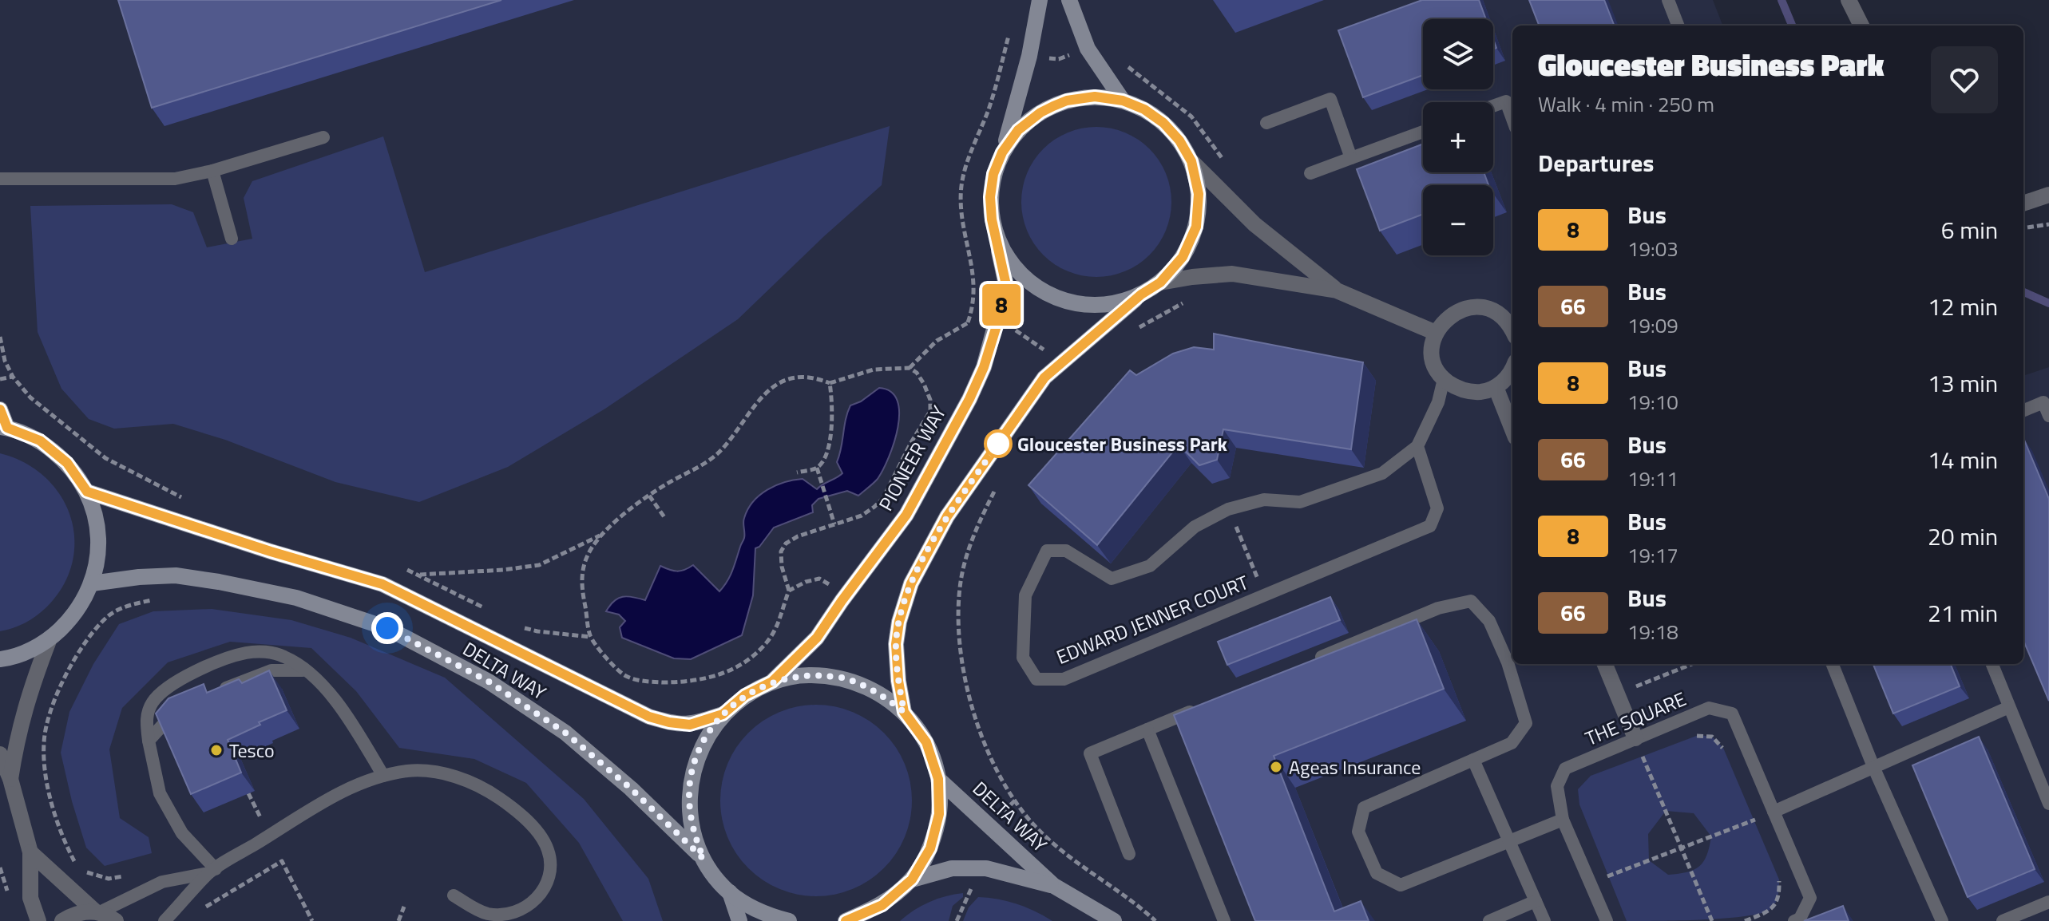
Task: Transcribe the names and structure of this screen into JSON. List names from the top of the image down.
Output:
{
  "streets": {
    "street": ["PIONEER WAY", "DELTA WAY"],
    "lane": ["EDWARD JENNER COURT", "THE SQUARE"]
  },
  "places": ["Gloucester Business Park", "Tesco", "Ageas Insurance"],
  "lines": ["bus line 8"],
  "page": {
    "on_map": "8",
    "map_buttons": ["+", "−"],
    "heading": [
      ["Gloucester Business Park", "Walk · 4 min · 250 m"],
      "Departures"
    ],
    "list": [
      {
        "mark": "8",
        "name": "Bus",
        "note": "19:03",
        "value": "6 min"
      },
      {
        "mark": "66",
        "name": "Bus",
        "note": "19:09",
        "value": "12 min"
      },
      {
        "mark": "8",
        "name": "Bus",
        "note": "19:10",
        "value": "13 min"
      },
      {
        "mark": "66",
        "name": "Bus",
        "note": "19:11",
        "value": "14 min"
      },
      {
        "mark": "8",
        "name": "Bus",
        "note": "19:17",
        "value": "20 min"
      },
      {
        "mark": "66",
        "name": "Bus",
        "note": "19:18",
        "value": "21 min"
      }
    ]
  }
}
